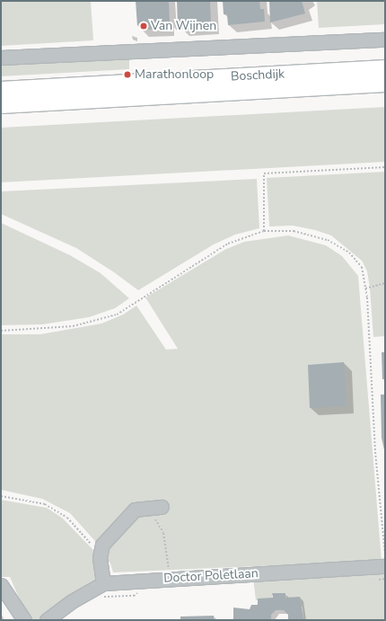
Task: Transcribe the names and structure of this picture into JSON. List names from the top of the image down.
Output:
{
  "streets": {
    "main road": ["Boschdijk"],
    "street": ["Doctor Poletlaan"]
  },
  "places": ["Van Wijnen", "Marathonloop"]
}
